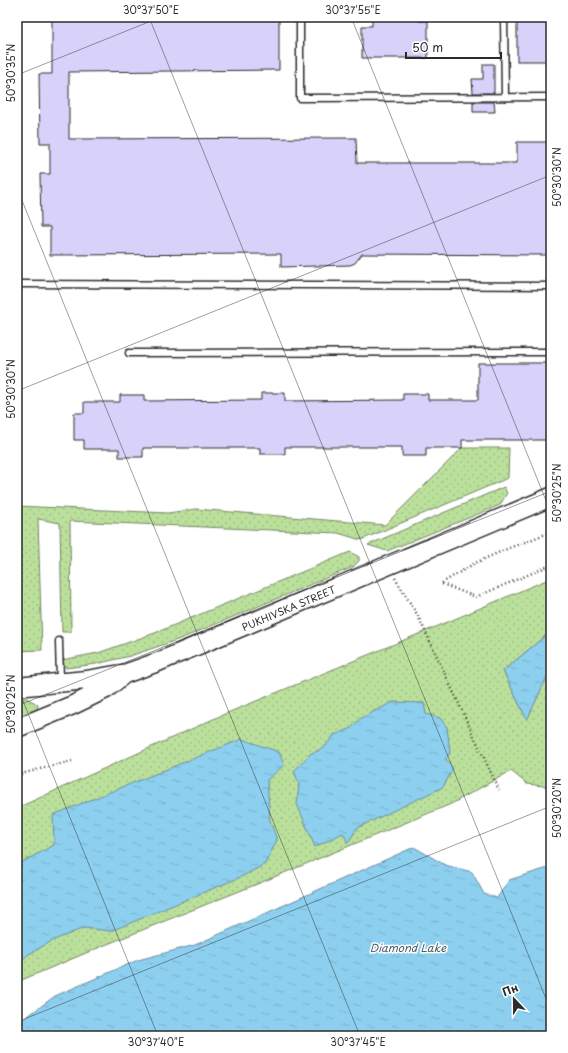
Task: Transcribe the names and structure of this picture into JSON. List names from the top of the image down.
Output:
{
  "streets": {
    "street": ["PUKHIVSKA STREET"]
  },
  "water": ["Diamond Lake"],
  "scale_bar": "50 m",
  "north": "top",
  "coordinates": [
    "30°37'50\"E",
    "30°37'55\"E",
    "50°30'35\"N",
    "50°30'30\"N",
    "50°30'25\"N",
    "50°30'20\"N",
    "30°37'40\"E",
    "30°37'45\"E"
  ]
}
